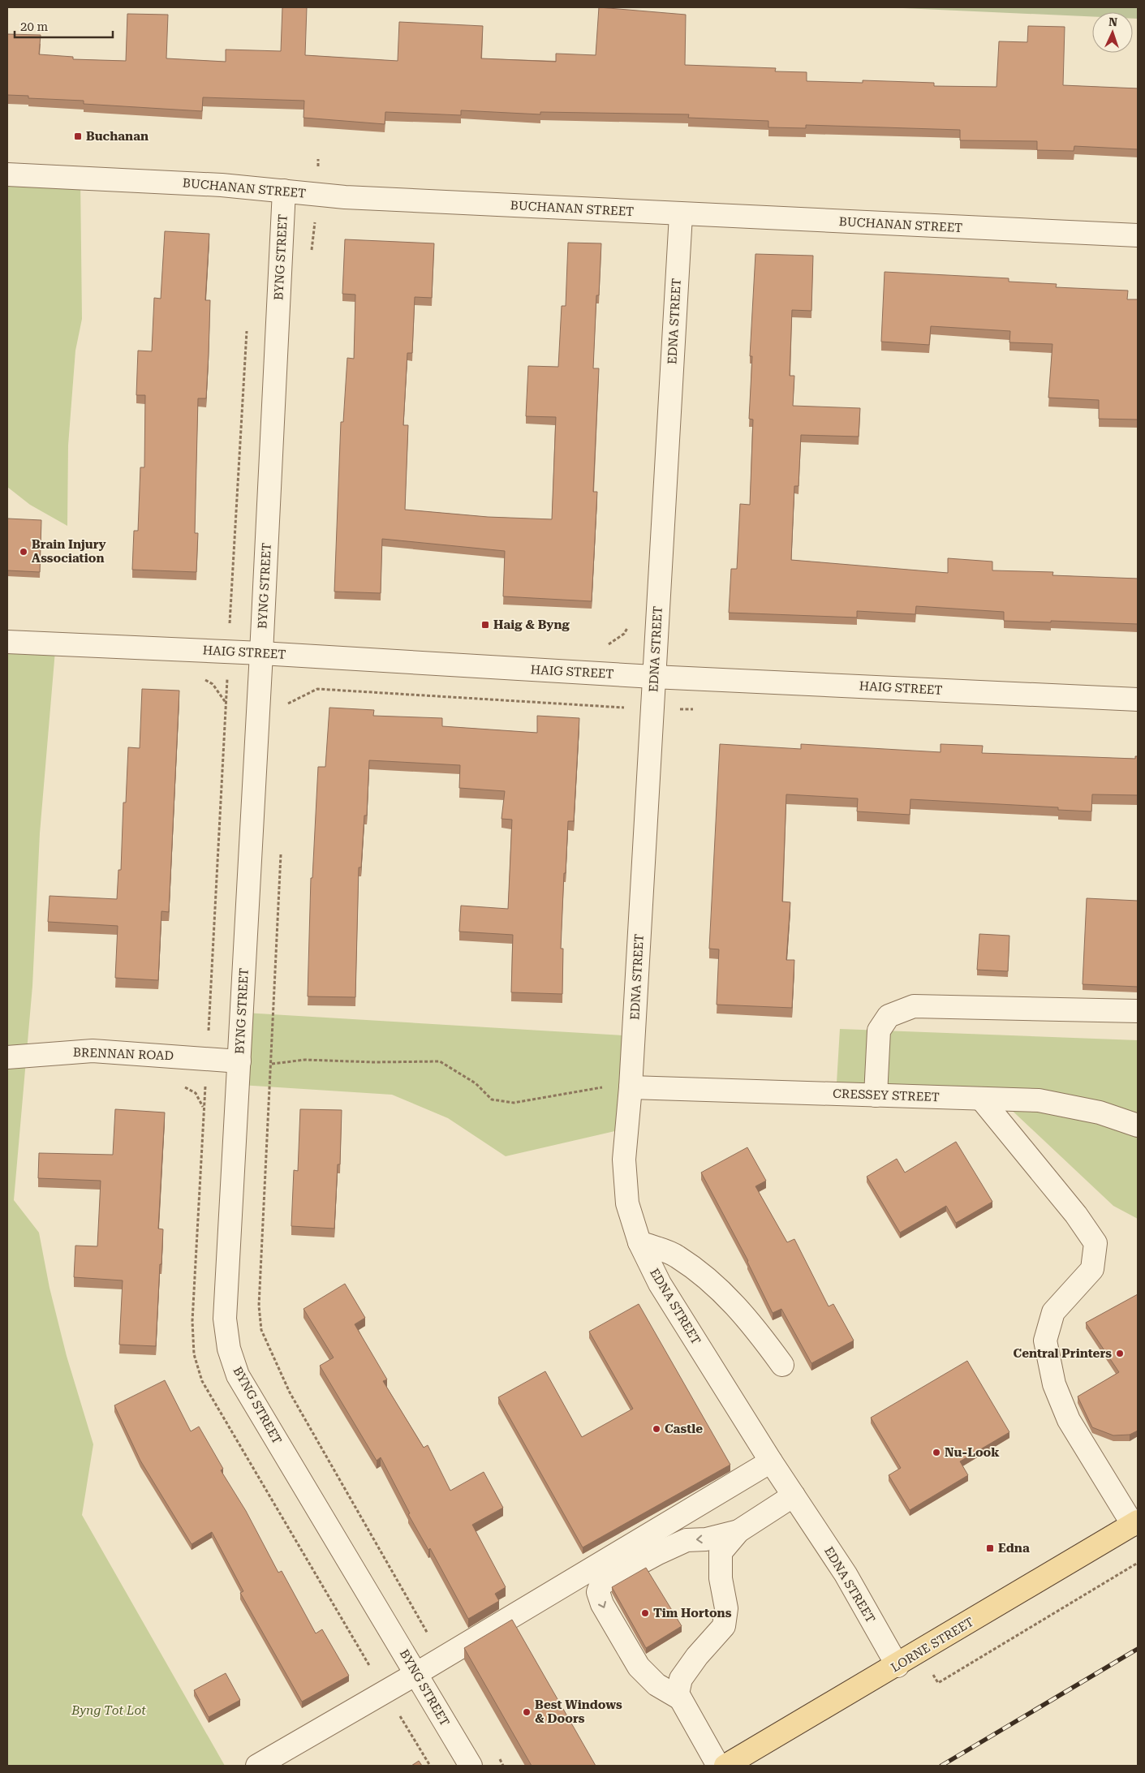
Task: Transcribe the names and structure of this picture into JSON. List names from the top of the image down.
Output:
{
  "streets": {
    "main road": ["LORNE STREET"],
    "street": [
      "BUCHANAN STREET",
      "BYNG STREET",
      "EDNA STREET",
      "HAIG STREET",
      "BRENNAN ROAD",
      "CRESSEY STREET"
    ]
  },
  "crossings": [
    ["BUCHANAN STREET", "BYNG STREET"],
    ["BUCHANAN STREET", "EDNA STREET"],
    ["BYNG STREET", "HAIG STREET"],
    ["BYNG STREET", "BRENNAN ROAD"],
    ["EDNA STREET", "HAIG STREET"],
    ["EDNA STREET", "CRESSEY STREET"],
    ["EDNA STREET", "LORNE STREET"]
  ],
  "parks": ["Byng Tot Lot"],
  "places": {
    "transit": ["Buchanan", "Haig & Byng", "Edna"],
    "other": [
      "Brain Injury Association",
      "Central Printers",
      "Castle",
      "Nu-Look",
      "Tim Hortons",
      "Best Windows & Doors"
    ]
  },
  "scale_bar": "20 m",
  "north": "top"
}
